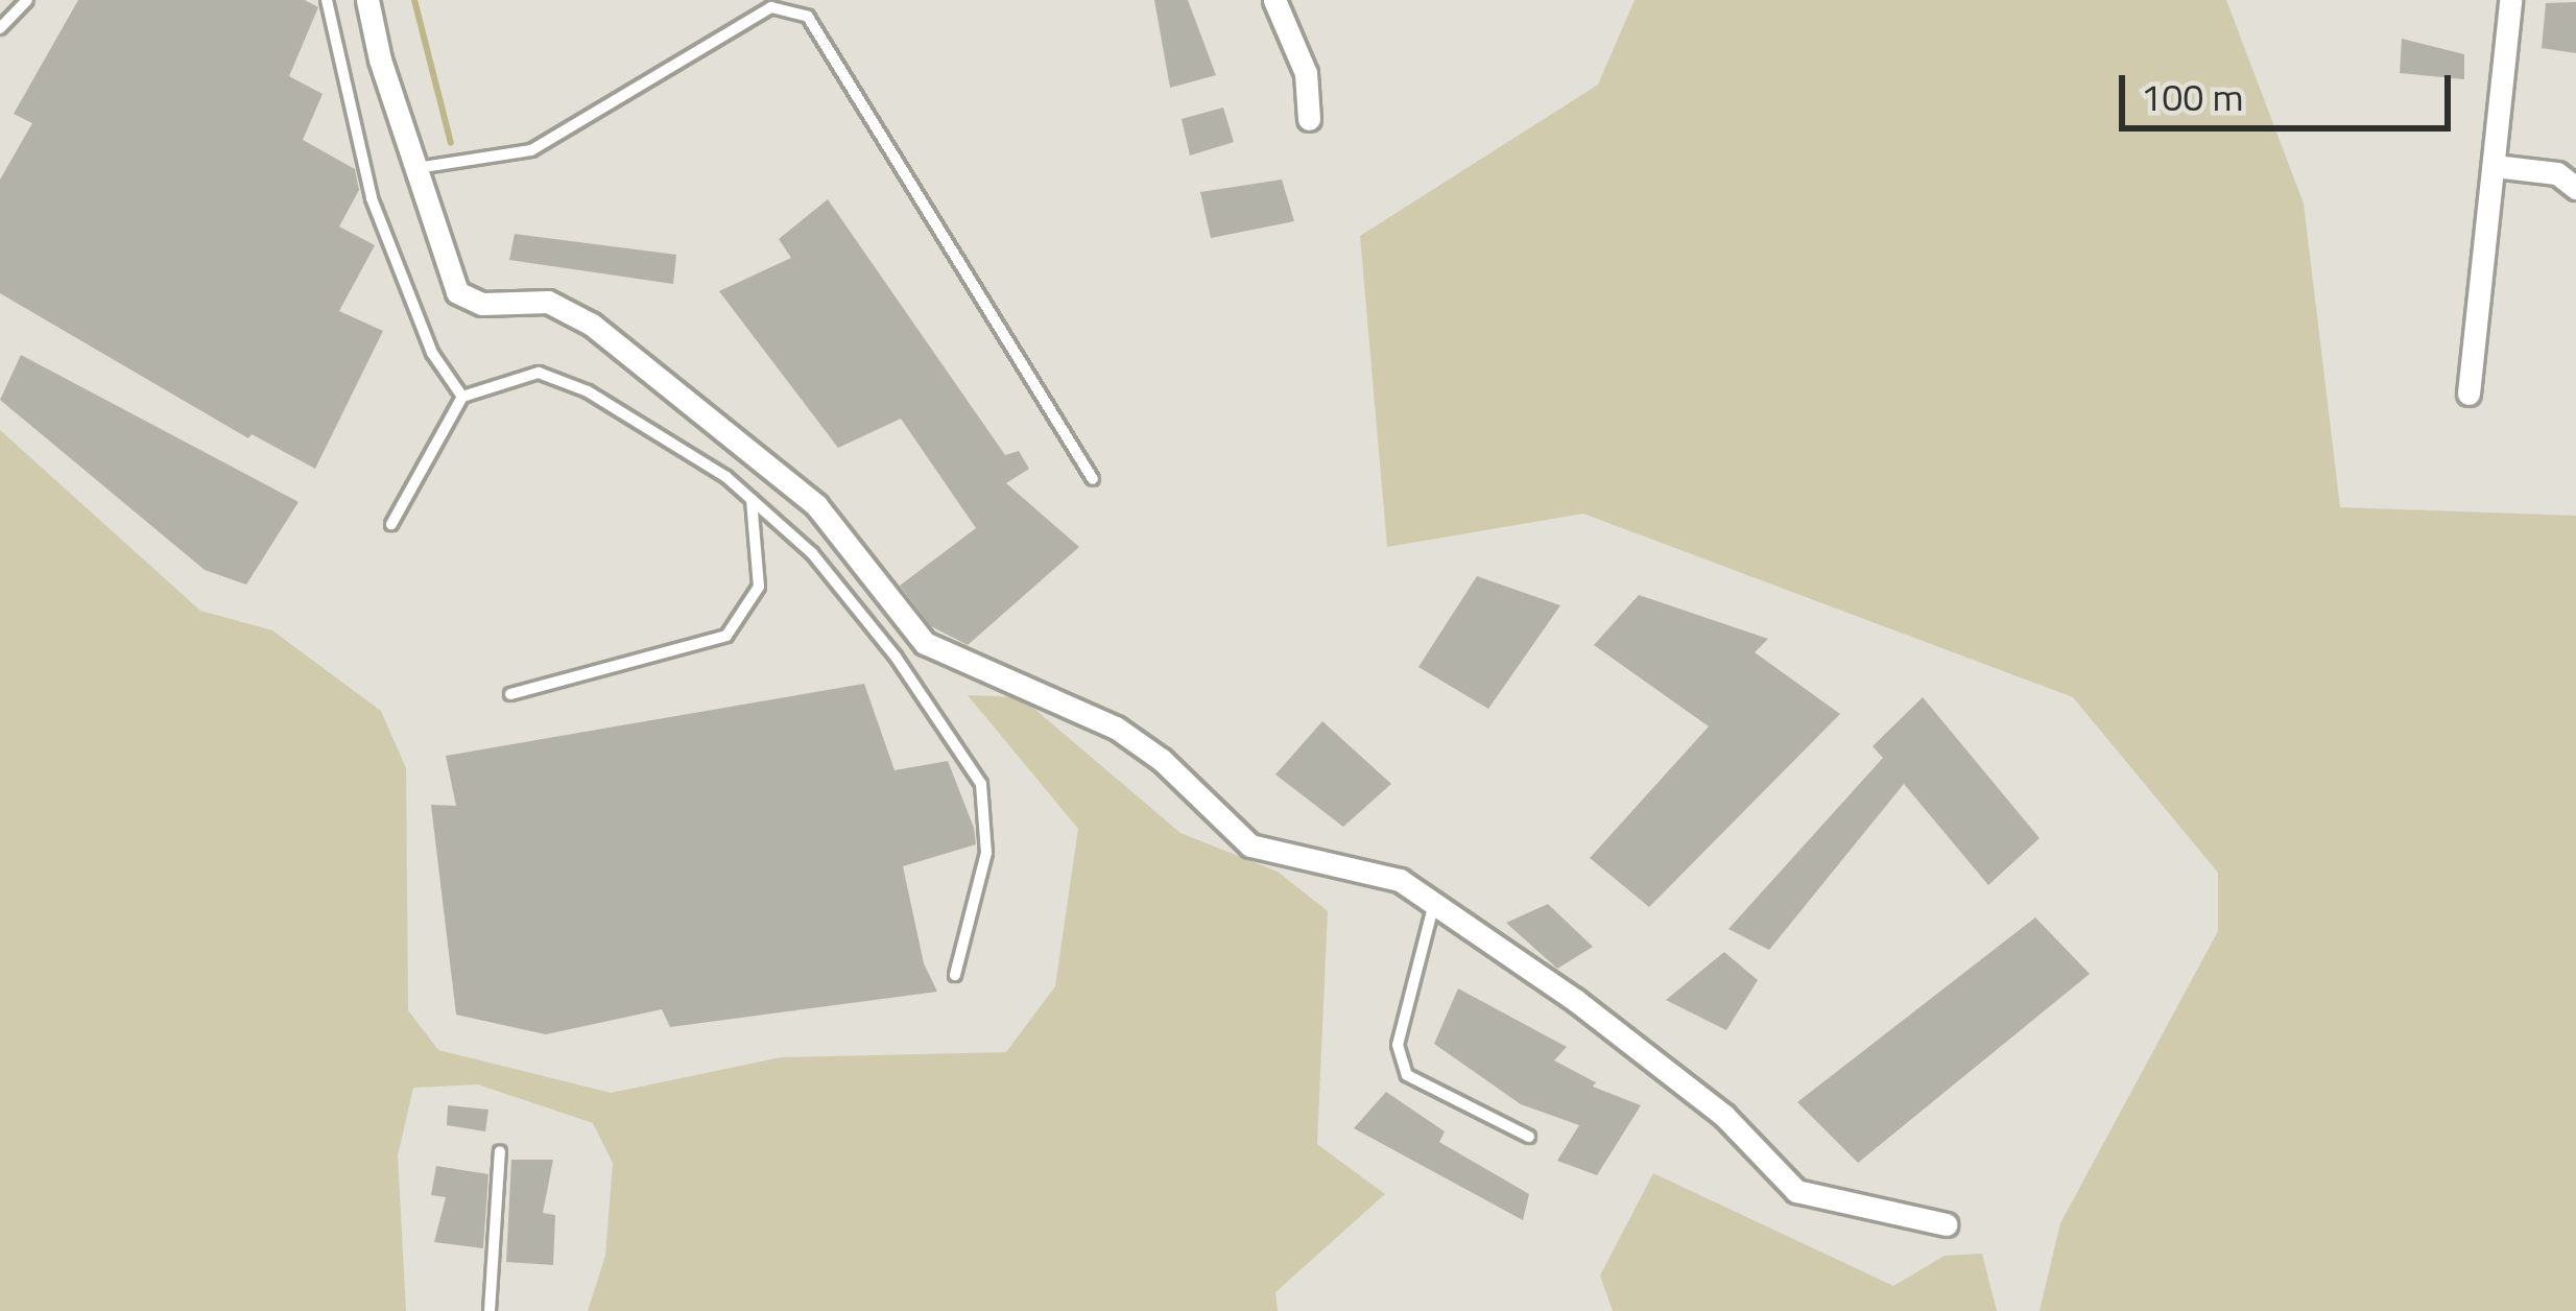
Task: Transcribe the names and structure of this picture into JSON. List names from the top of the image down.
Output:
{
  "scale_bar": "100 m"
}
